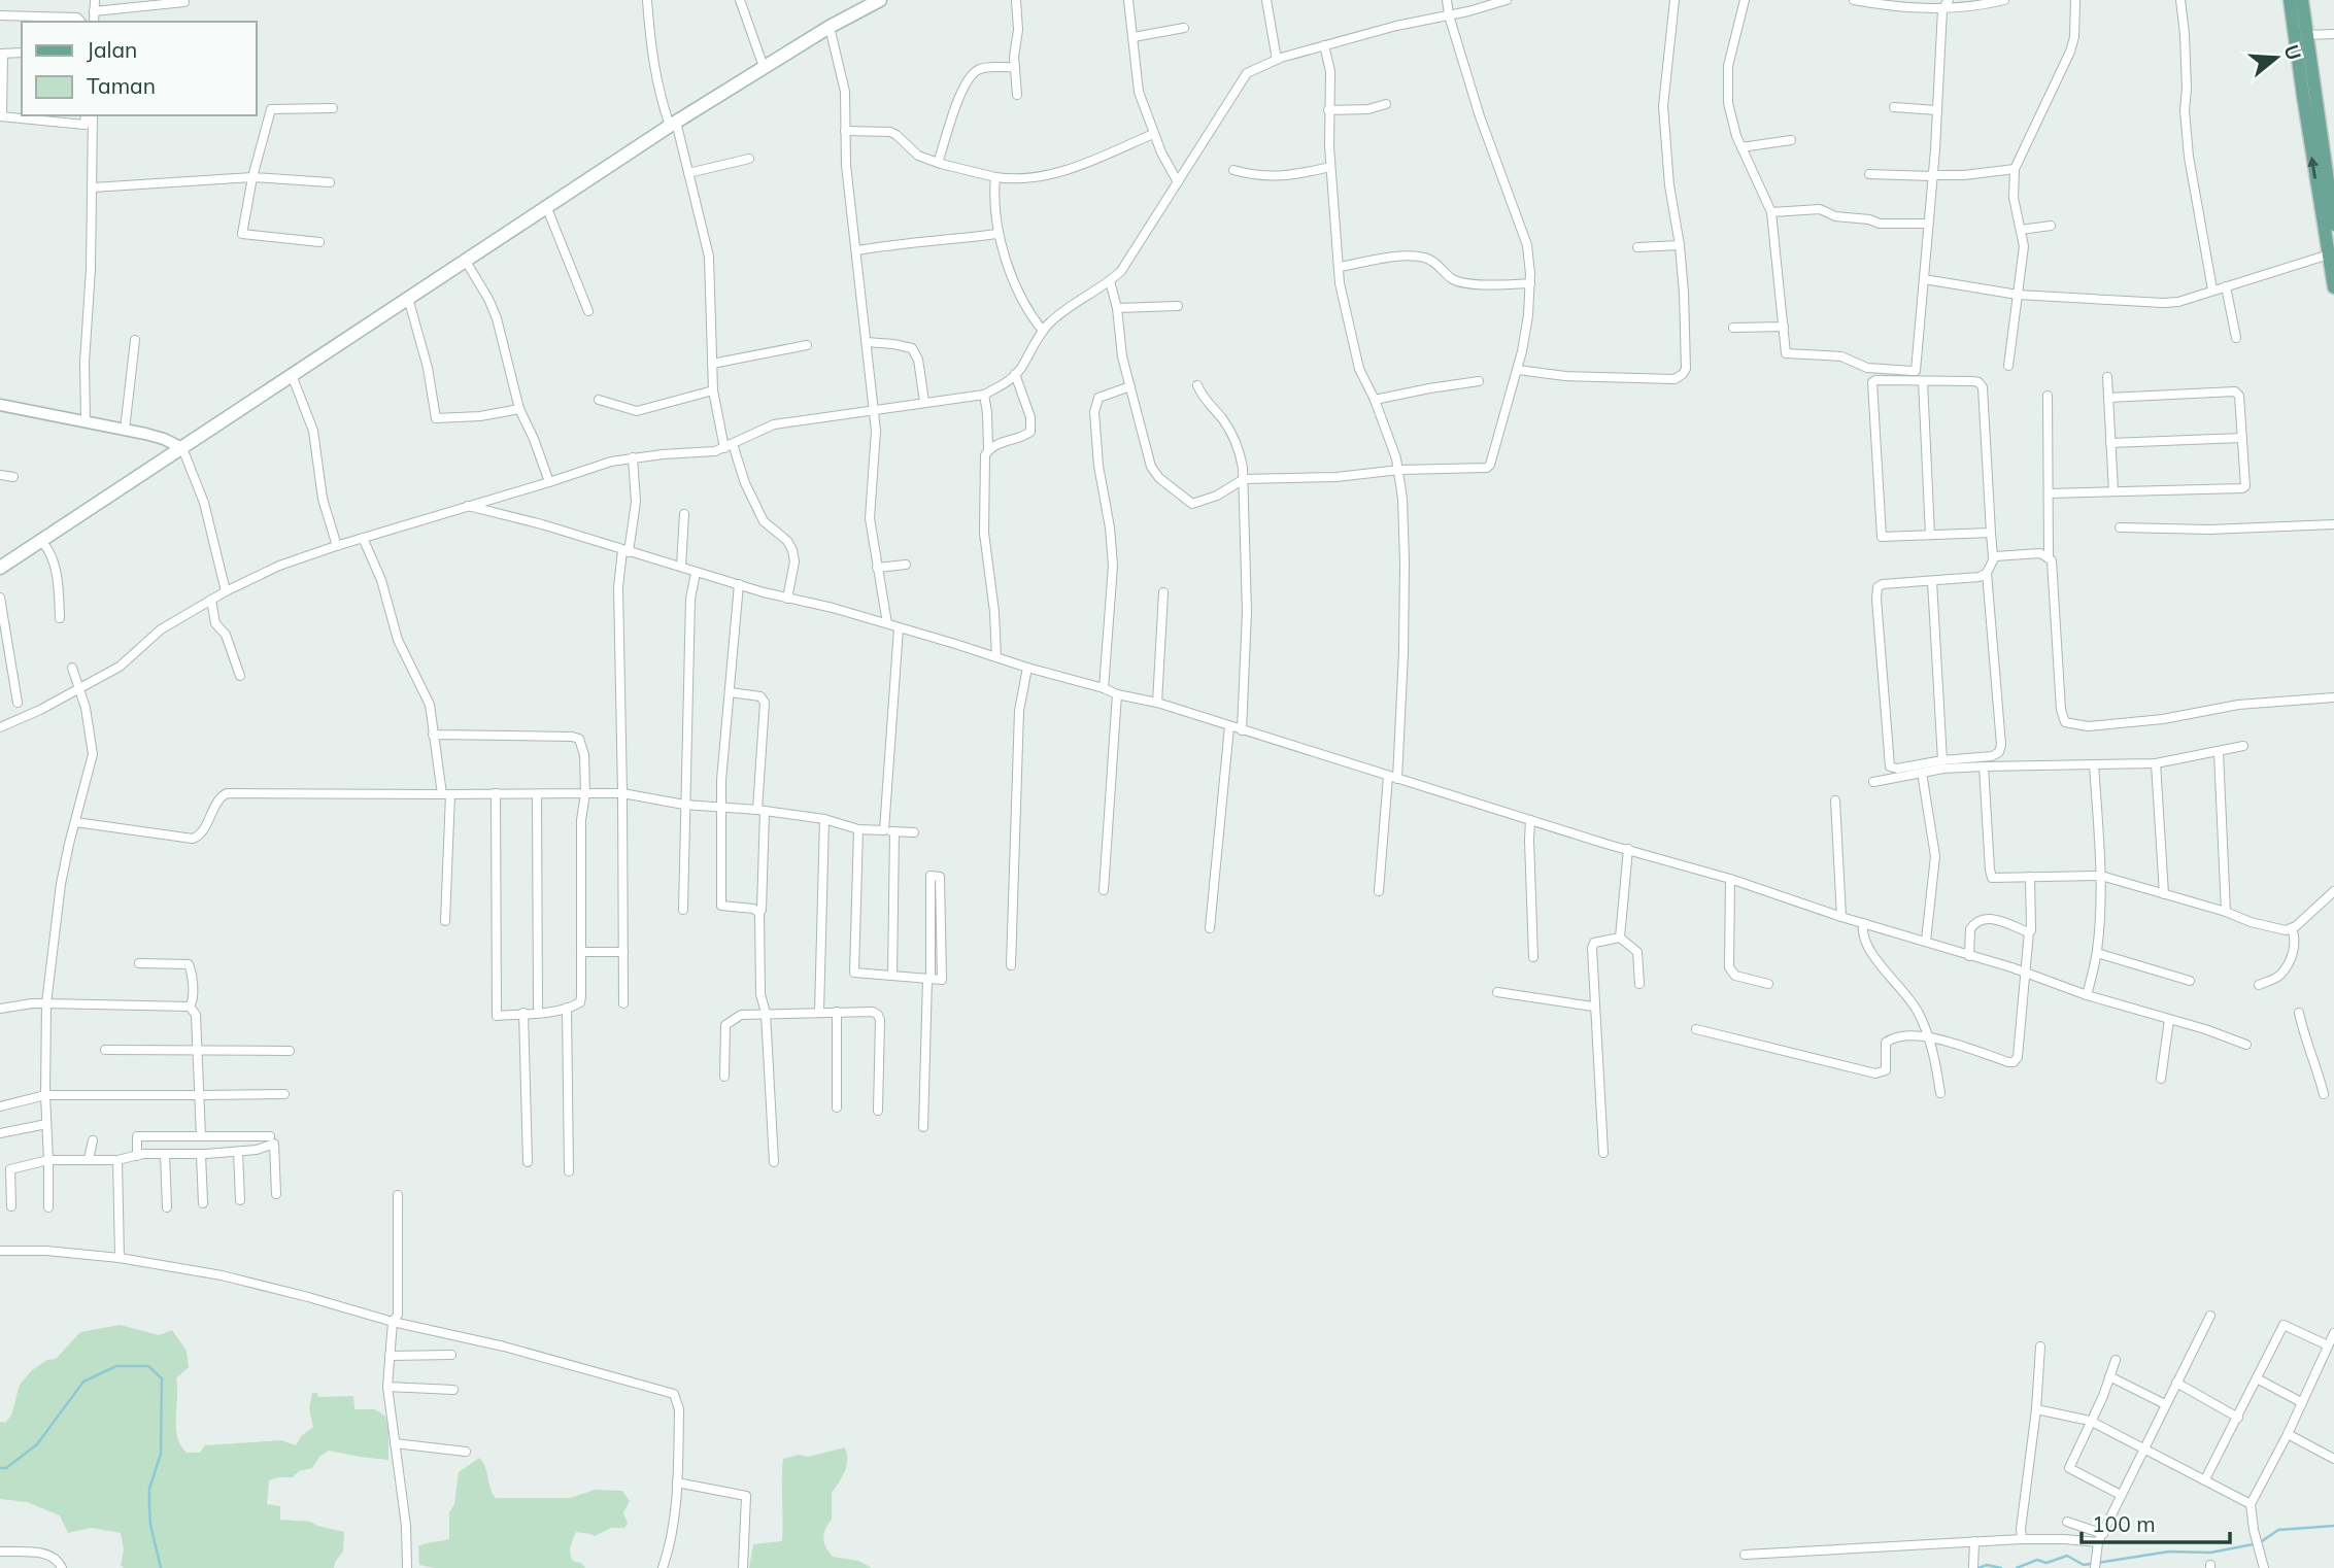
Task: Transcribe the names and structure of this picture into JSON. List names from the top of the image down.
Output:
{
  "legend": ["Jalan", "Taman"],
  "scale_bar": "100 m",
  "north": "right"
}
